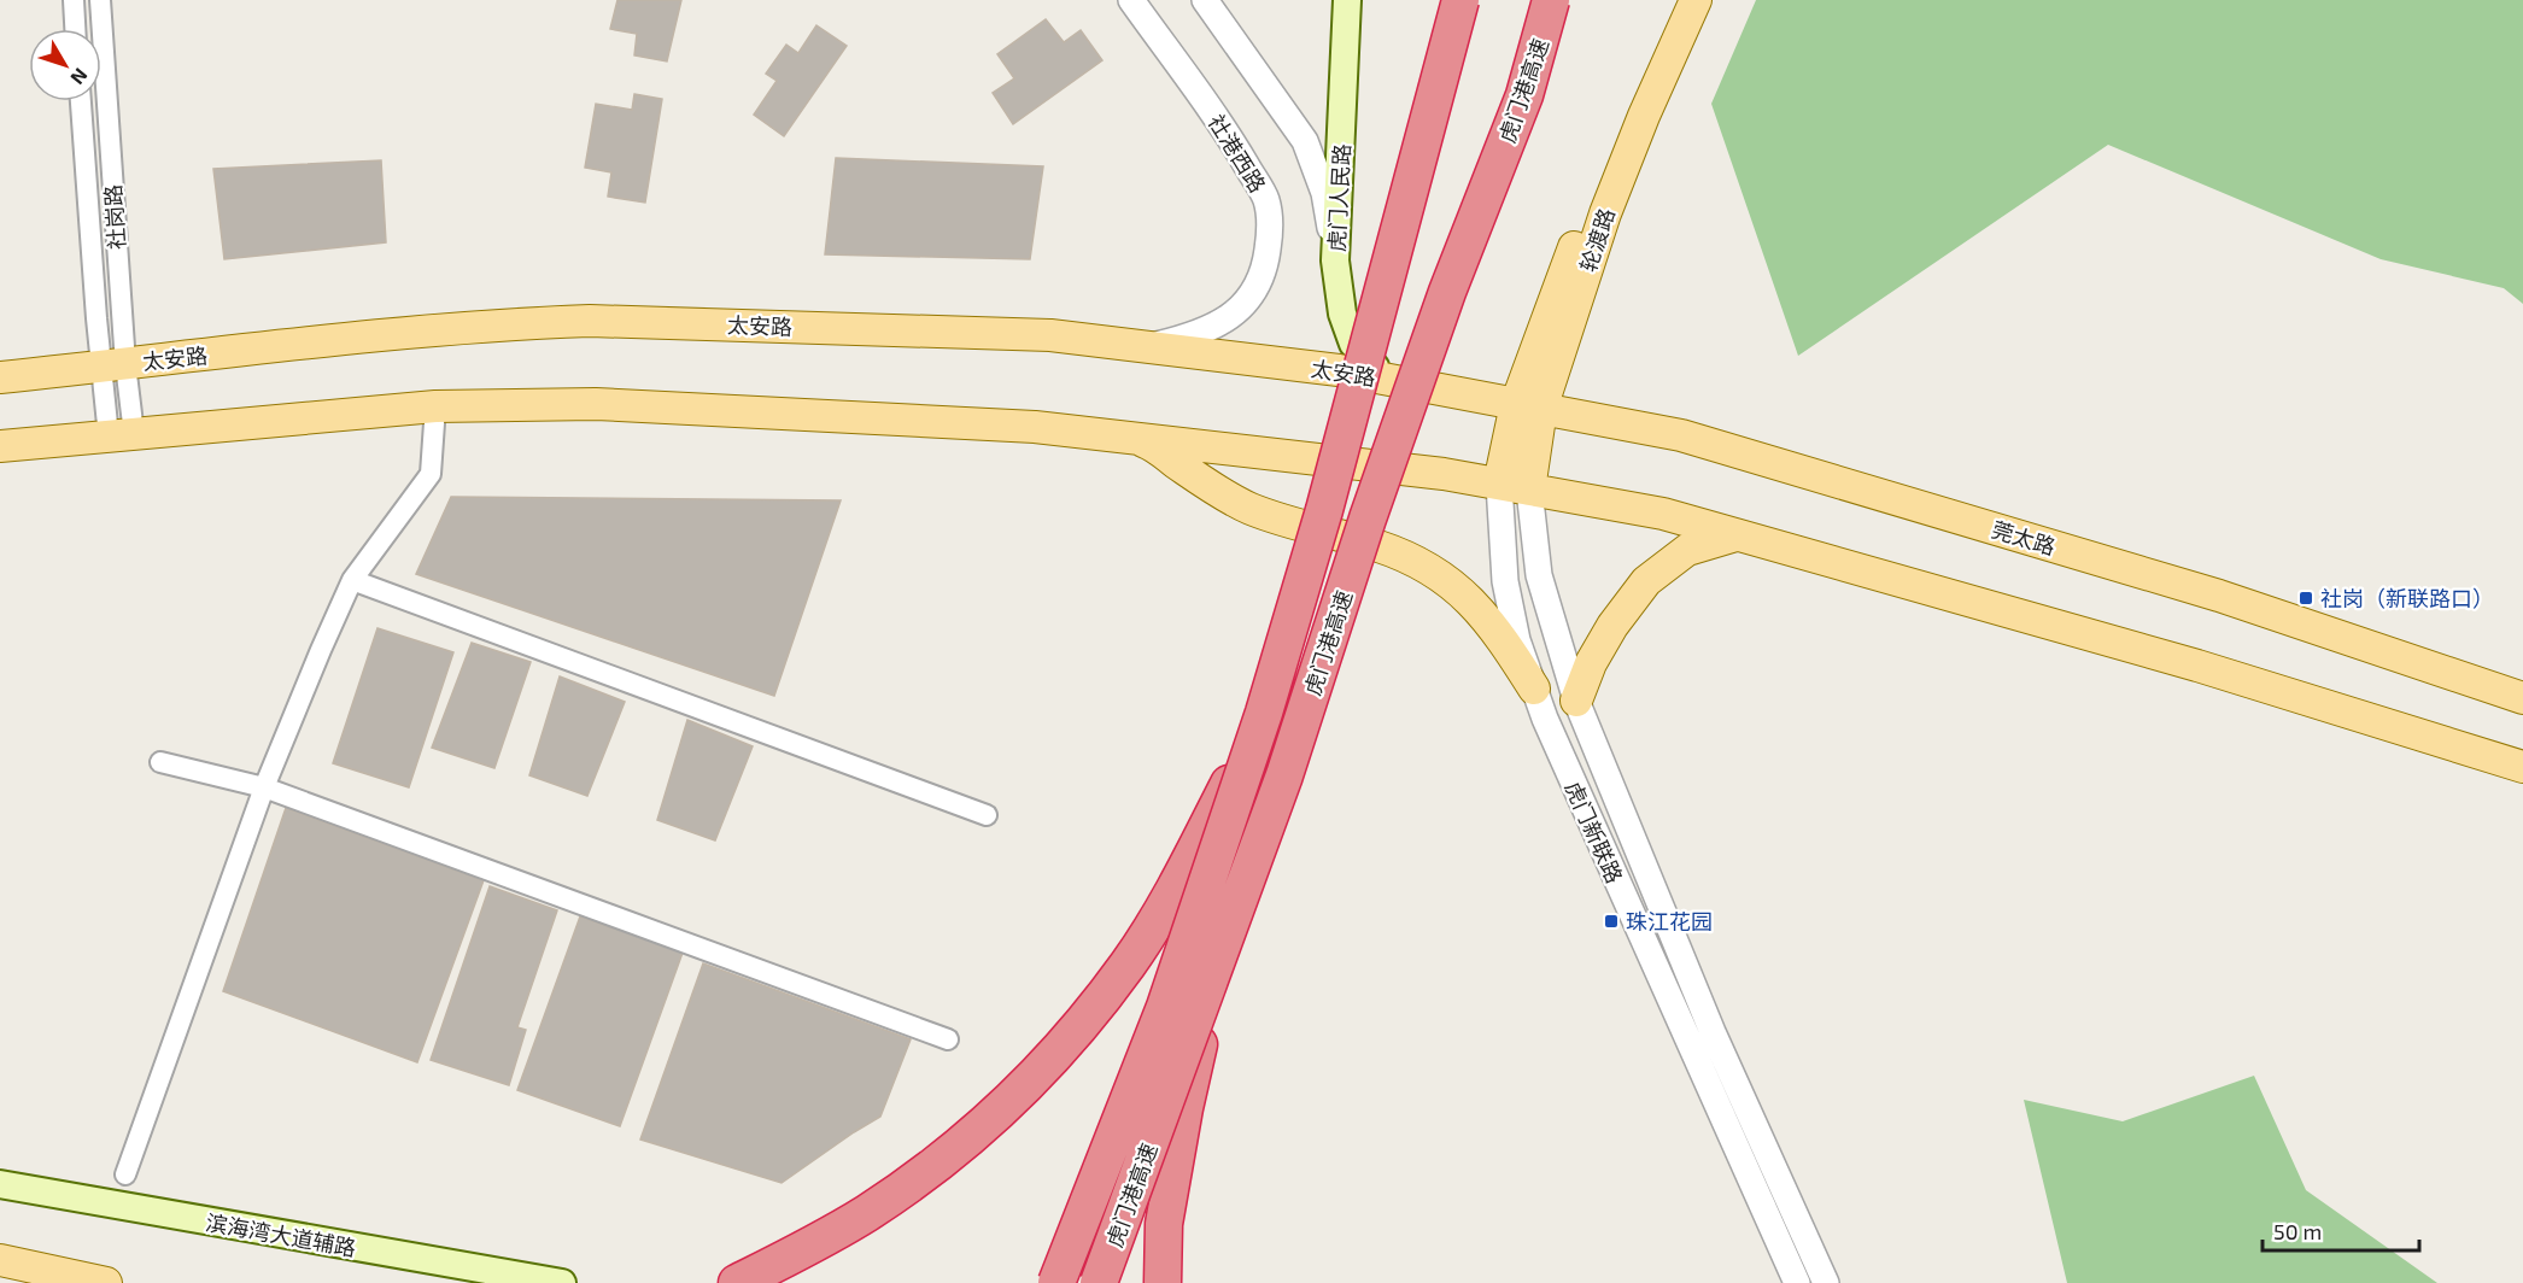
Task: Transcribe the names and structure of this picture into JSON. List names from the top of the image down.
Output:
{
  "streets": {
    "highway": ["虎门港高速"],
    "main road": [
      "虎门人民路",
      "轮渡路",
      "太安路",
      "莞太路",
      "滨海湾大道辅路"
    ],
    "street": ["社港西路", "社岗路", "虎门新联路"]
  },
  "crossings": [
    ["社港西路", "太安路"],
    ["虎门人民路", "太安路"],
    ["社岗路", "太安路"],
    ["轮渡路", "太安路"],
    ["轮渡路", "莞太路"],
    ["轮渡路", "虎门新联路"],
    ["太安路", "莞太路"]
  ],
  "places": {
    "transit": ["社岗（新联路口）", "珠江花园"]
  },
  "scale_bar": "50 m",
  "north": "bottom right"
}
